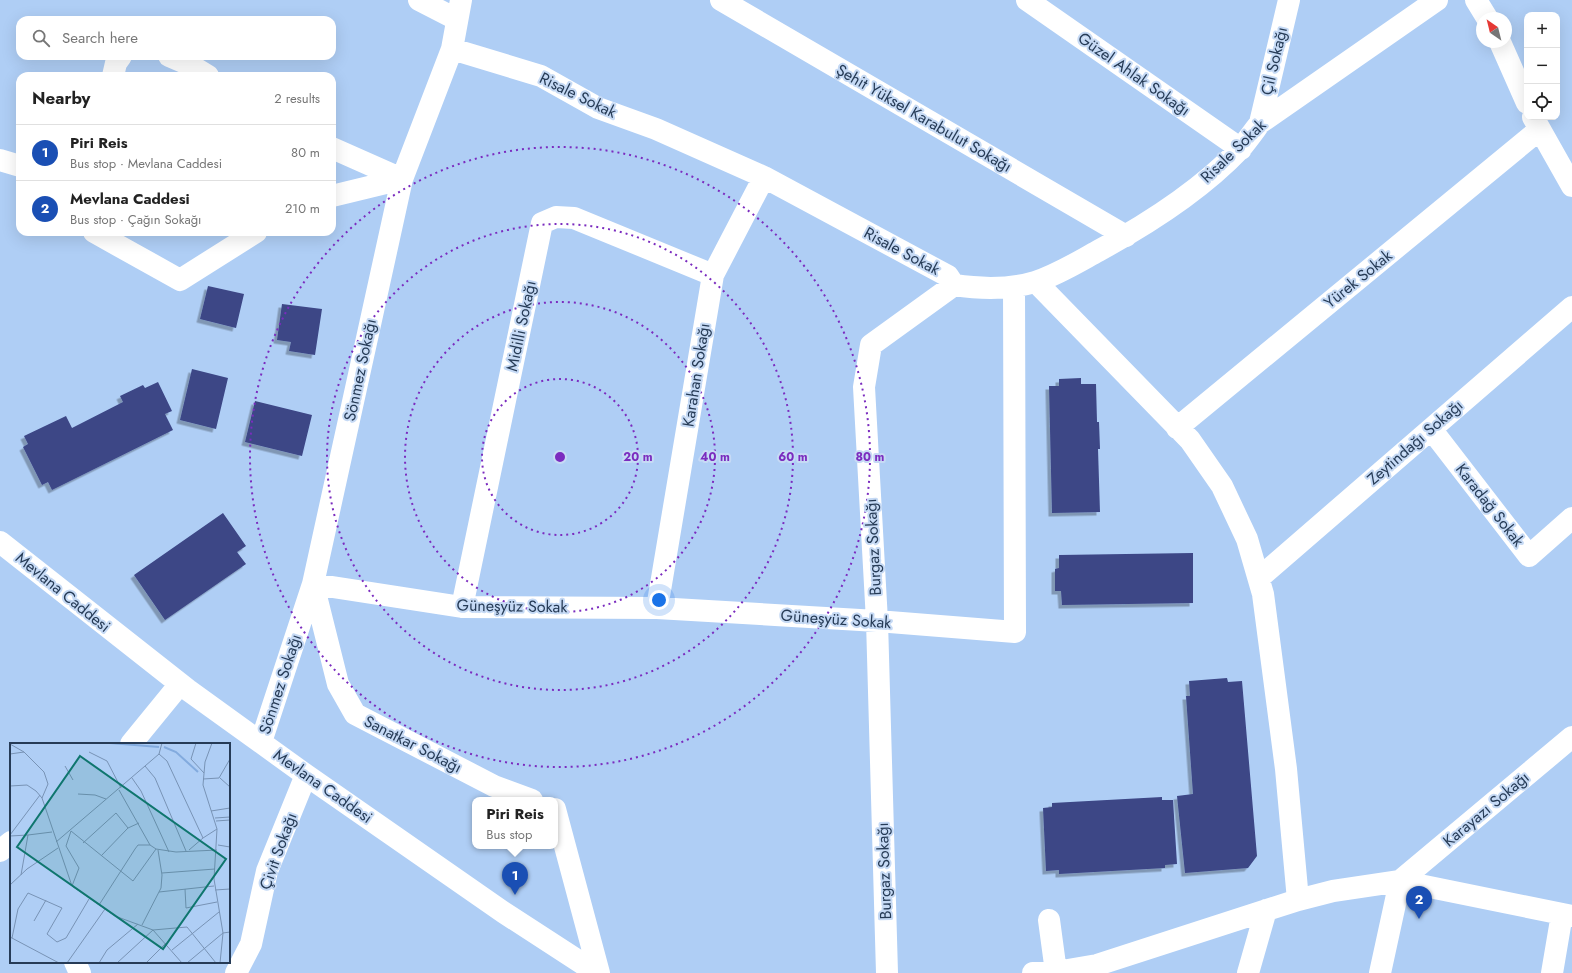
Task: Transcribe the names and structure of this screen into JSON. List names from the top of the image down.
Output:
{
  "streets": {
    "street": [
      "Çil Sokağı",
      "Güzel Ahlak Sokağı",
      "Risale Sokak",
      "Şehit Yüksel Karabulut Sokağı",
      "Yürek Sokak",
      "Midilli Sokağı",
      "Sönmez Sokağı",
      "Karahan Sokağı",
      "Zeytindağı Sokağı",
      "Karadağ Sokak",
      "Burgaz Sokağı",
      "Mevlana Caddesi",
      "Güneşyüz Sokak",
      "Sanatkar Sokağı",
      "Karayazı Sokağı",
      "Çivit Sokağı"
    ]
  },
  "crossings": [
    ["Çil Sokağı", "Risale Sokak"],
    ["Güzel Ahlak Sokağı", "Risale Sokak"],
    ["Risale Sokak", "Şehit Yüksel Karabulut Sokağı"],
    ["Risale Sokak", "Sönmez Sokağı"],
    ["Risale Sokak", "Karahan Sokağı"],
    ["Risale Sokak", "Burgaz Sokağı"],
    ["Risale Sokak", "Güneşyüz Sokak"],
    ["Midilli Sokağı", "Karahan Sokağı"],
    ["Midilli Sokağı", "Güneşyüz Sokak"],
    ["Sönmez Sokağı", "Mevlana Caddesi"],
    ["Sönmez Sokağı", "Güneşyüz Sokak"],
    ["Sönmez Sokağı", "Sanatkar Sokağı"],
    ["Karahan Sokağı", "Güneşyüz Sokak"],
    ["Zeytindağı Sokağı", "Karadağ Sokak"],
    ["Burgaz Sokağı", "Güneşyüz Sokak"],
    ["Mevlana Caddesi", "Çivit Sokağı"],
    ["Güneşyüz Sokak", "Sanatkar Sokağı"]
  ],
  "north": "top left",
  "page": {
    "map_buttons": ["+", "−"],
    "search": "Search here",
    "heading": ["Nearby", "2 results"],
    "list": [
      {
        "mark": "1",
        "name": "Piri Reis",
        "note": "Bus stop · Mevlana Caddesi",
        "value": "80 m"
      },
      {
        "mark": "2",
        "name": "Mevlana Caddesi",
        "note": "Bus stop · Çağın Sokağı",
        "value": "210 m"
      }
    ],
    "popup": ["Piri Reis", "Bus stop"],
    "pins": ["1", "2"]
  },
  "rings": [
    "20 m",
    "40 m",
    "60 m",
    "80 m"
  ]
}
